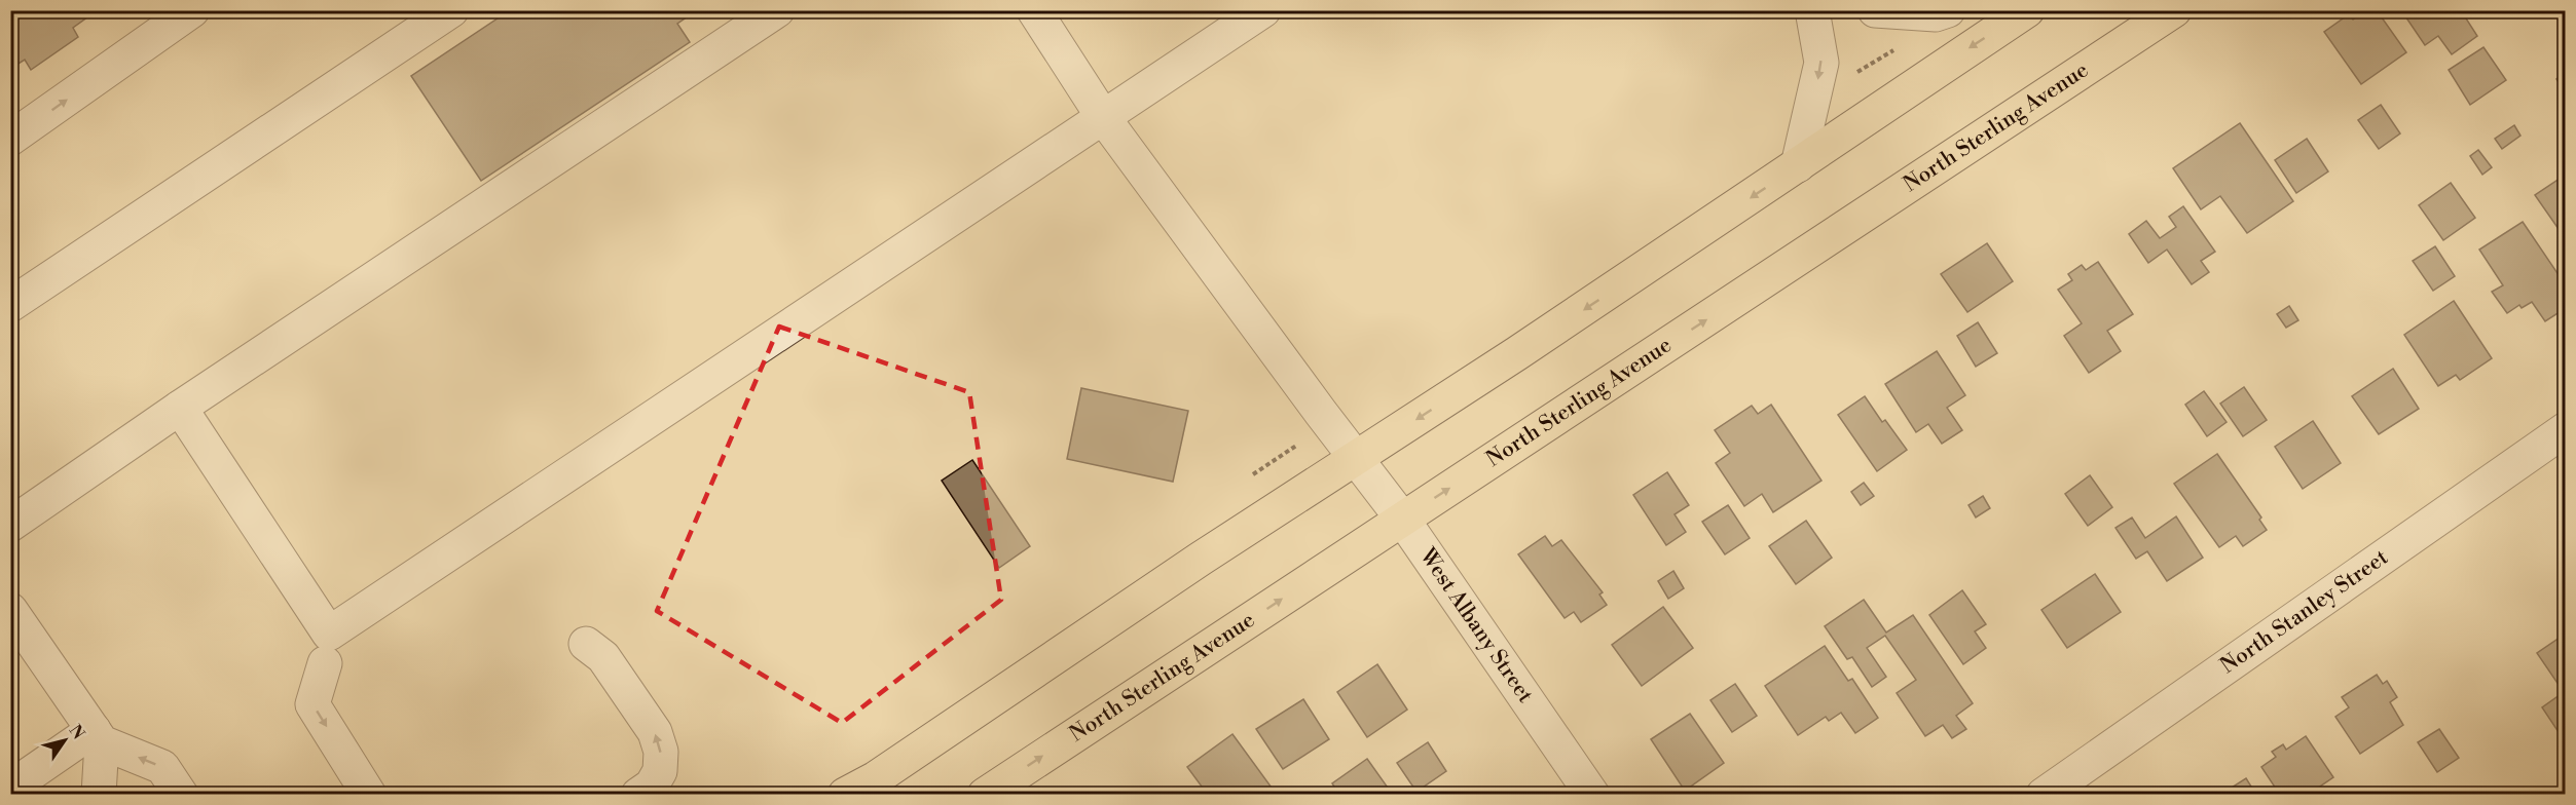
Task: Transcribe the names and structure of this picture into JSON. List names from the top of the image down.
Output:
{
  "streets": {
    "main road": ["North Sterling Avenue"],
    "street": ["North Stanley Street", "West Albany Street"]
  },
  "crossings": [
    ["North Sterling Avenue", "West Albany Street"]
  ],
  "north": "top right"
}
